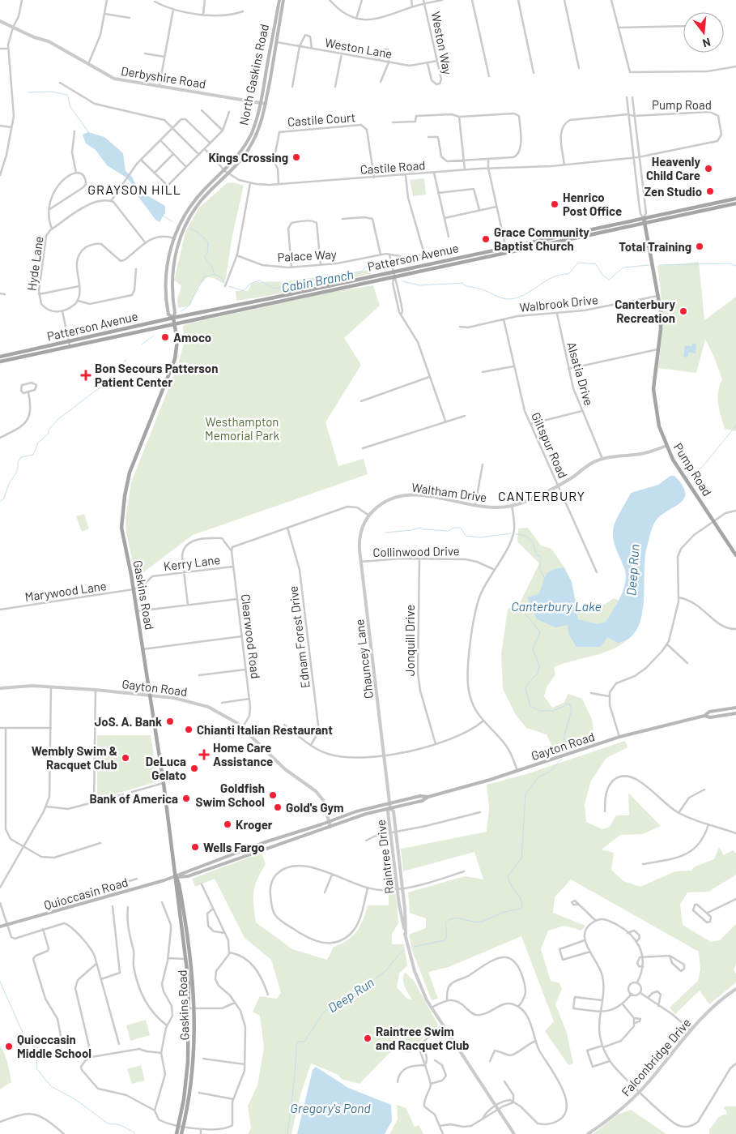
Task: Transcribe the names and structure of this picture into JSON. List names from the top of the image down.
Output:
{
  "streets": {
    "main road": [
      "North Gaskins Road",
      "Pump Road",
      "Patterson Avenue",
      "Gaskins Road",
      "Gayton Road",
      "Quioccasin Road"
    ],
    "street": [
      "Weston Way",
      "Weston Lane",
      "Derbyshire Road",
      "Castile Court",
      "Castile Road",
      "Palace Way",
      "Hyde Lane",
      "Walbrook Drive",
      "Alsatia Drive",
      "Giltspur Road",
      "Waltham Drive",
      "Collinwood Drive",
      "Kerry Lane",
      "Marywood Lane",
      "Clearwood Road",
      "Ednam Forest Drive",
      "Jonquill Drive",
      "Chauncey Lane",
      "Raintree Drive",
      "Falconbridge Drive"
    ]
  },
  "crossings": [
    ["Weston Way", "Weston Lane"],
    ["Weston Lane", "North Gaskins Road"],
    ["North Gaskins Road", "Derbyshire Road"],
    ["North Gaskins Road", "Castile Road"],
    ["North Gaskins Road", "Patterson Avenue"],
    ["North Gaskins Road", "Gaskins Road"],
    ["Pump Road", "Castile Road"],
    ["Pump Road", "Patterson Avenue"],
    ["Pump Road", "Walbrook Drive"],
    ["Pump Road", "Waltham Drive"],
    ["Castile Court", "Castile Road"],
    ["Patterson Avenue", "Gaskins Road"],
    ["Walbrook Drive", "Alsatia Drive"],
    ["Walbrook Drive", "Giltspur Road"],
    ["Alsatia Drive", "Waltham Drive"],
    ["Giltspur Road", "Waltham Drive"],
    ["Waltham Drive", "Chauncey Lane"],
    ["Collinwood Drive", "Jonquill Drive"],
    ["Collinwood Drive", "Chauncey Lane"],
    ["Kerry Lane", "Marywood Lane"],
    ["Kerry Lane", "Gaskins Road"],
    ["Kerry Lane", "Clearwood Road"],
    ["Marywood Lane", "Gaskins Road"],
    ["Gaskins Road", "Gayton Road"],
    ["Gaskins Road", "Quioccasin Road"],
    ["Clearwood Road", "Ednam Forest Drive"],
    ["Clearwood Road", "Gayton Road"],
    ["Chauncey Lane", "Gayton Road"],
    ["Chauncey Lane", "Raintree Drive"],
    ["Gayton Road", "Raintree Drive"],
    ["Gayton Road", "Quioccasin Road"]
  ],
  "districts": ["GRAYSON HILL", "CANTERBURY"],
  "water": [
    "Cabin Branch",
    "Deep Run",
    "Canterbury Lake",
    "Gregory's Pond"
  ],
  "parks": ["Westhampton Memorial Park"],
  "places": {
    "other": [
      "Kings Crossing",
      "Heavenly Child Care",
      "Zen Studio",
      "Henrico Post Office",
      "Grace Community Baptist Church",
      "Total Training",
      "Canterbury Recreation",
      "Amoco",
      "JoS. A. Bank",
      "Chianti Italian Restaurant",
      "Wembly Swim & Racquet Club",
      "DeLuca Gelato",
      "Goldfish Swim School",
      "Bank of America",
      "Gold's Gym",
      "Kroger",
      "Wells Fargo",
      "Raintree Swim and Racquet Club",
      "Quioccasin Middle School"
    ],
    "health": ["Bon Secours Patterson Patient Center", "Home Care Assistance"]
  },
  "north": "bottom"
}
